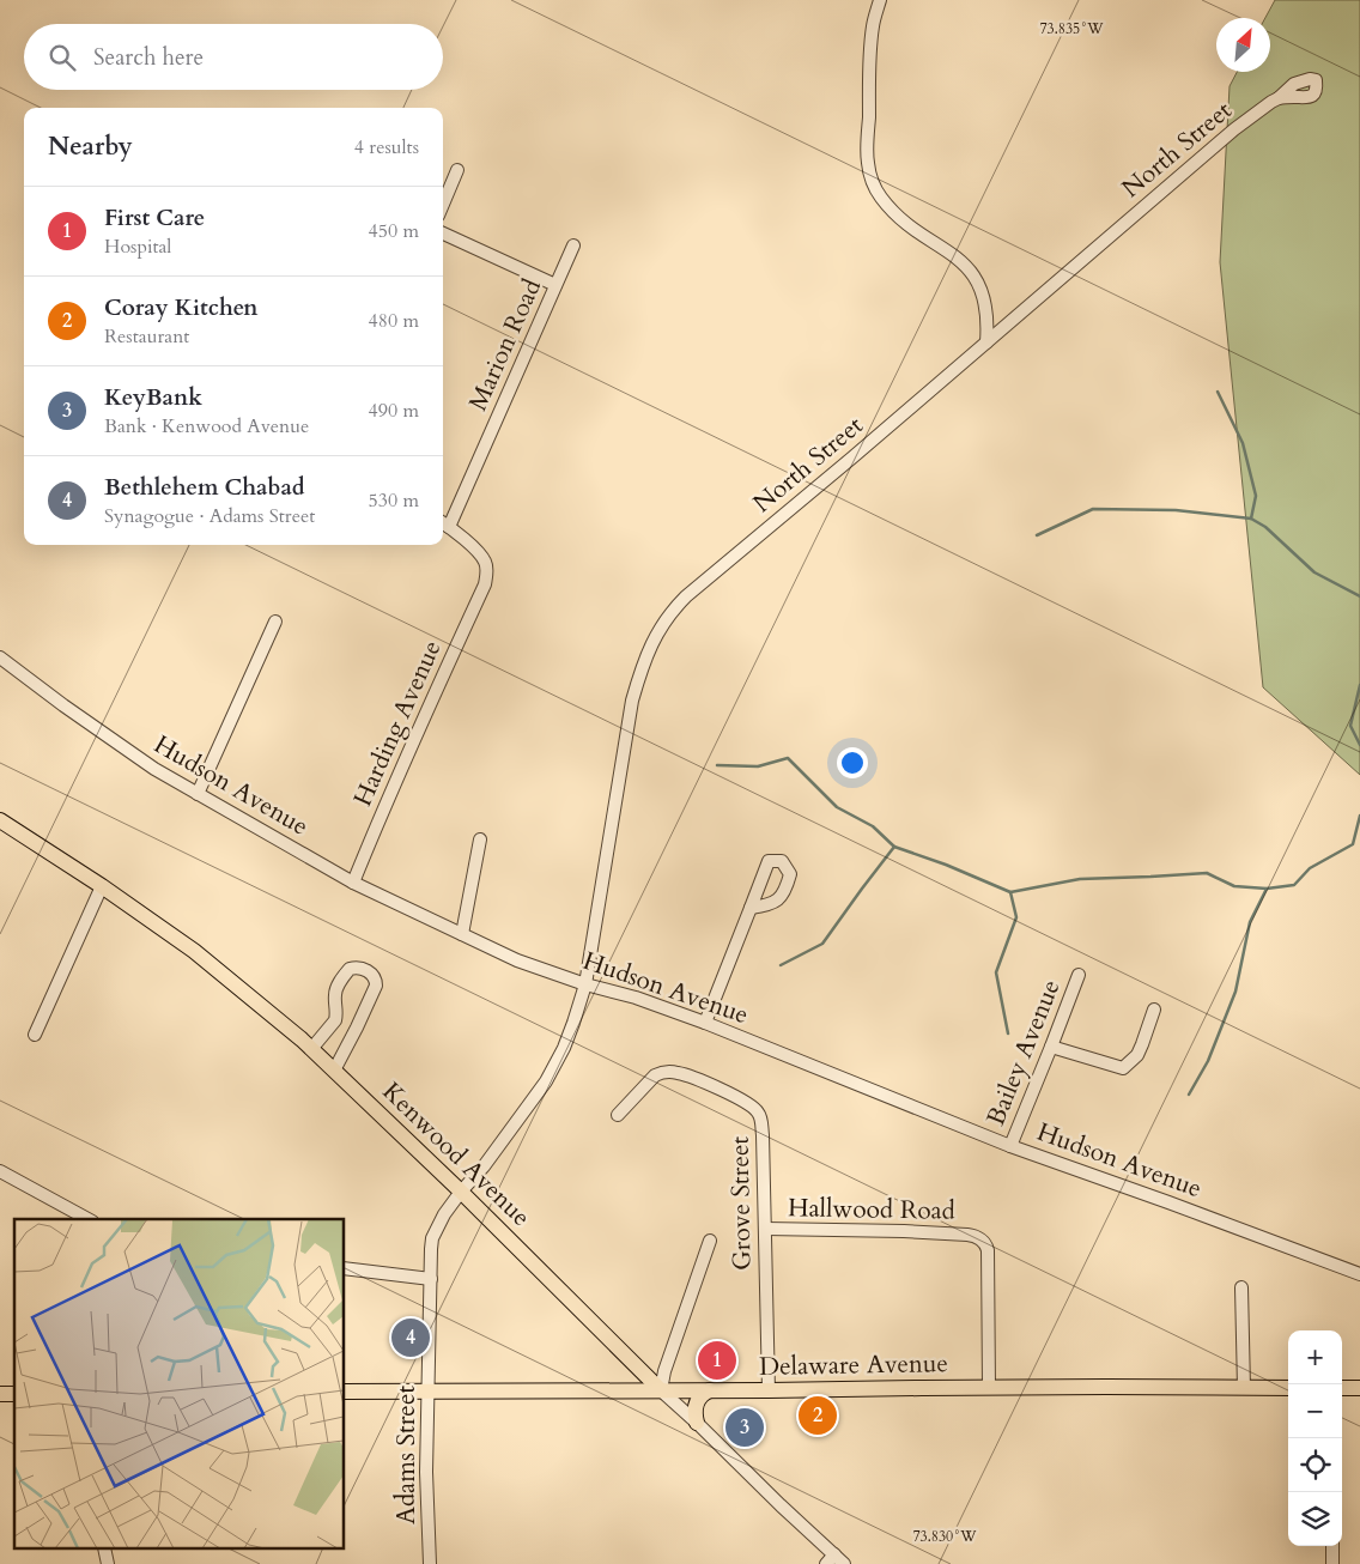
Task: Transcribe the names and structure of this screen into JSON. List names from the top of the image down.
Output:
{
  "streets": {
    "main road": ["Kenwood Avenue", "Delaware Avenue"],
    "street": [
      "North Street",
      "Marion Road",
      "Harding Avenue",
      "Hudson Avenue",
      "Bailey Avenue",
      "Grove Street",
      "Hallwood Road",
      "Adams Street"
    ]
  },
  "crossings": [
    ["North Street", "Hudson Avenue"],
    ["North Street", "Adams Street"],
    ["Marion Road", "Harding Avenue"],
    ["Harding Avenue", "Hudson Avenue"],
    ["Hudson Avenue", "Bailey Avenue"],
    ["Hudson Avenue", "Adams Street"],
    ["Kenwood Avenue", "Delaware Avenue"],
    ["Kenwood Avenue", "Adams Street"],
    ["Grove Street", "Hallwood Road"],
    ["Grove Street", "Delaware Avenue"],
    ["Hallwood Road", "Delaware Avenue"],
    ["Delaware Avenue", "Adams Street"]
  ],
  "north": "top right",
  "page": {
    "search": "Search here",
    "heading": ["Nearby", "4 results"],
    "list": [
      {
        "mark": "1",
        "name": "First Care",
        "note": "Hospital",
        "value": "450 m"
      },
      {
        "mark": "2",
        "name": "Coray Kitchen",
        "note": "Restaurant",
        "value": "480 m"
      },
      {
        "mark": "3",
        "name": "KeyBank",
        "note": "Bank · Kenwood Avenue",
        "value": "490 m"
      },
      {
        "mark": "4",
        "name": "Bethlehem Chabad",
        "note": "Synagogue · Adams Street",
        "value": "530 m"
      }
    ],
    "pins": [
      "4",
      "1",
      "2",
      "3"
    ],
    "map_buttons": ["+", "−"]
  },
  "coordinates": ["73.835°W", "73.830°W"]
}
